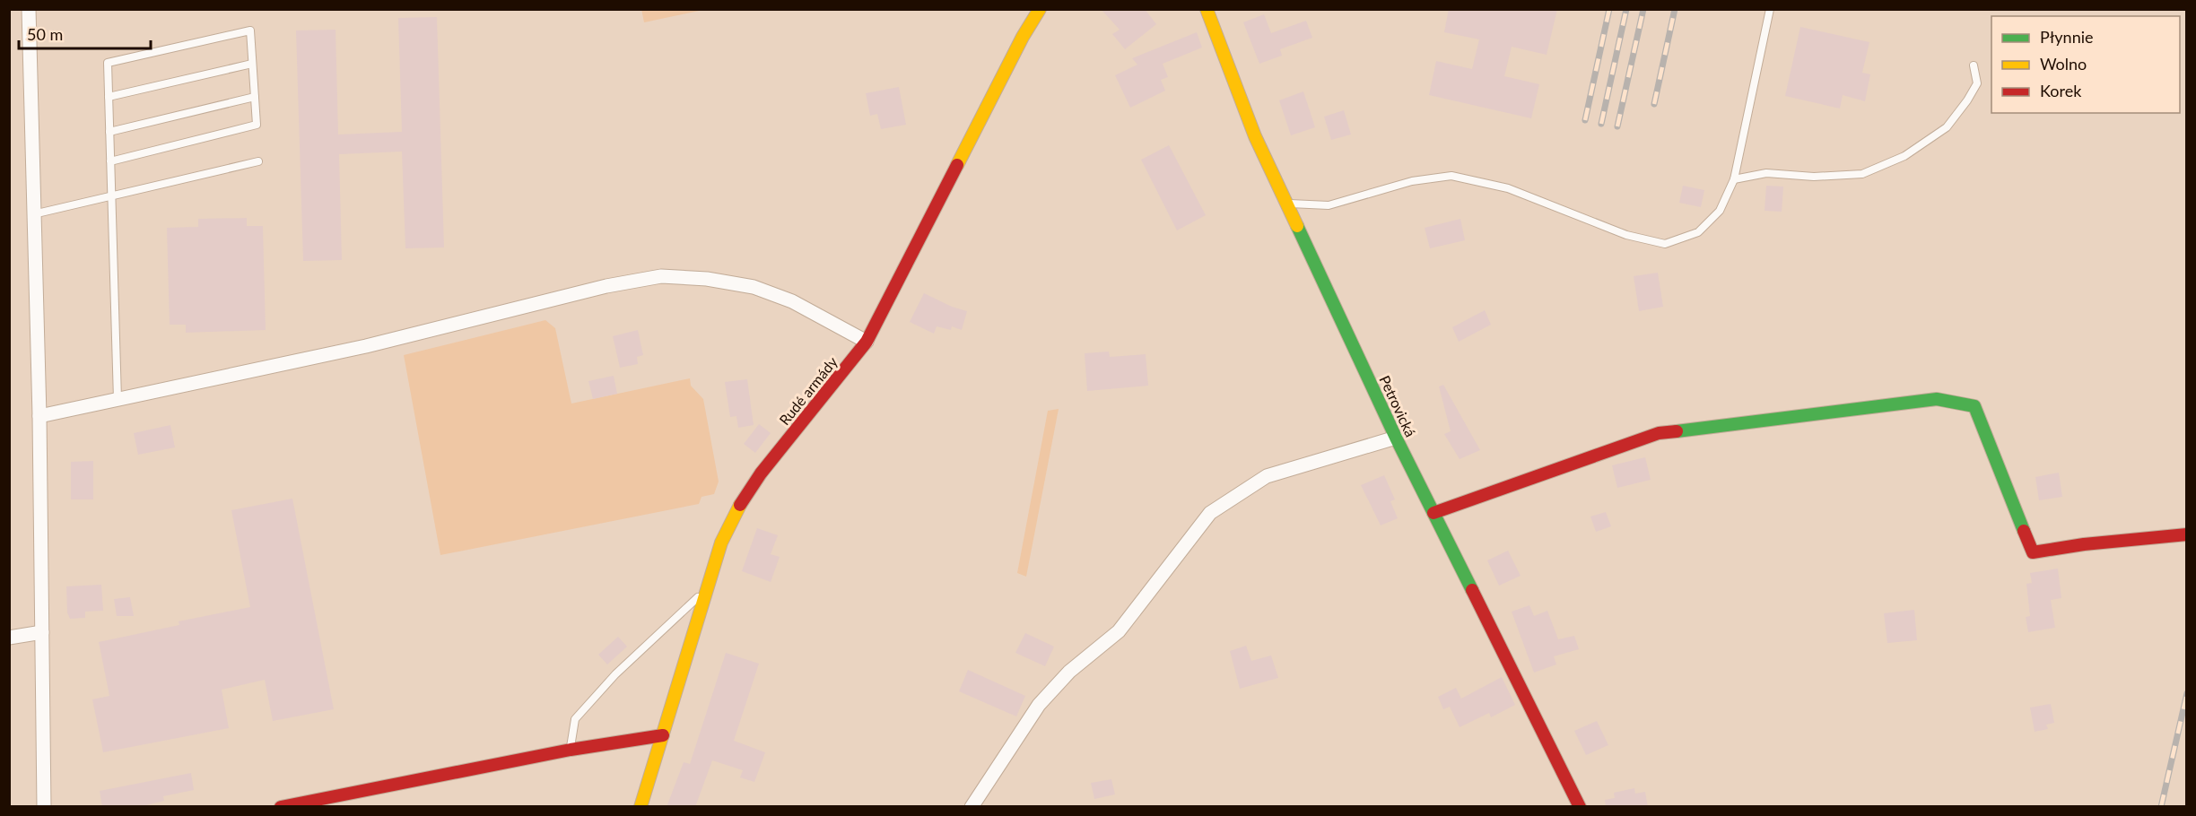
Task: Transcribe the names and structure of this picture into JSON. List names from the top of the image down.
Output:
{
  "streets": {
    "street": ["Rudé armády", "Petrovická"]
  },
  "legend": ["Płynnie", "Wolno", "Korek"],
  "scale_bar": "50 m"
}
